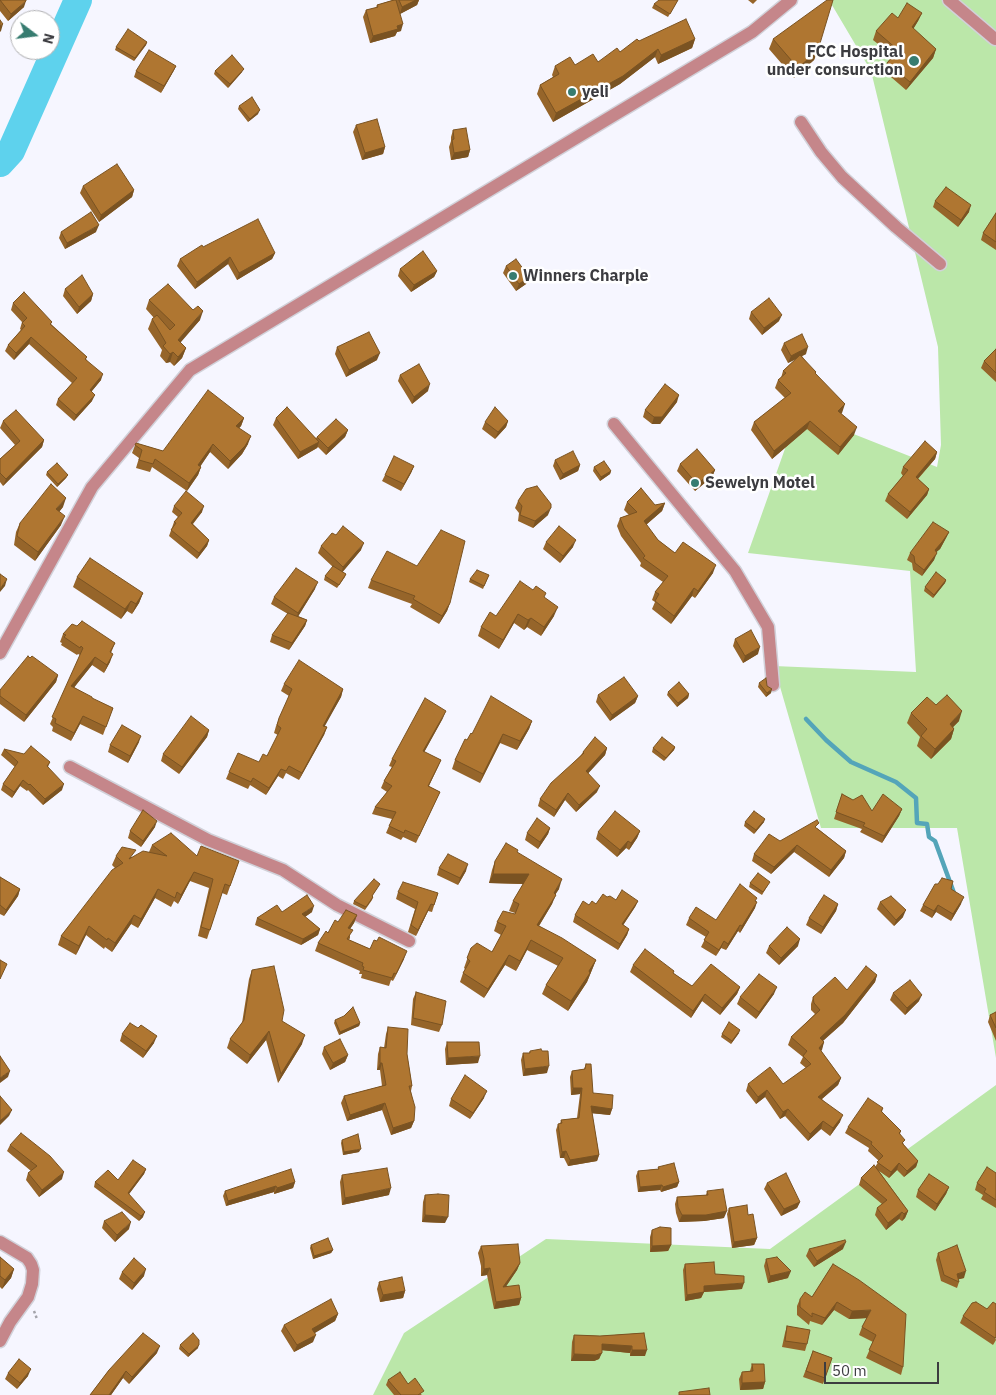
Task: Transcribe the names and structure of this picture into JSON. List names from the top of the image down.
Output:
{
  "places": [
    "FCC Hospital under consurction",
    "yeli",
    "Winners Charple",
    "Sewelyn Motel"
  ],
  "scale_bar": "50 m",
  "north": "right"
}
